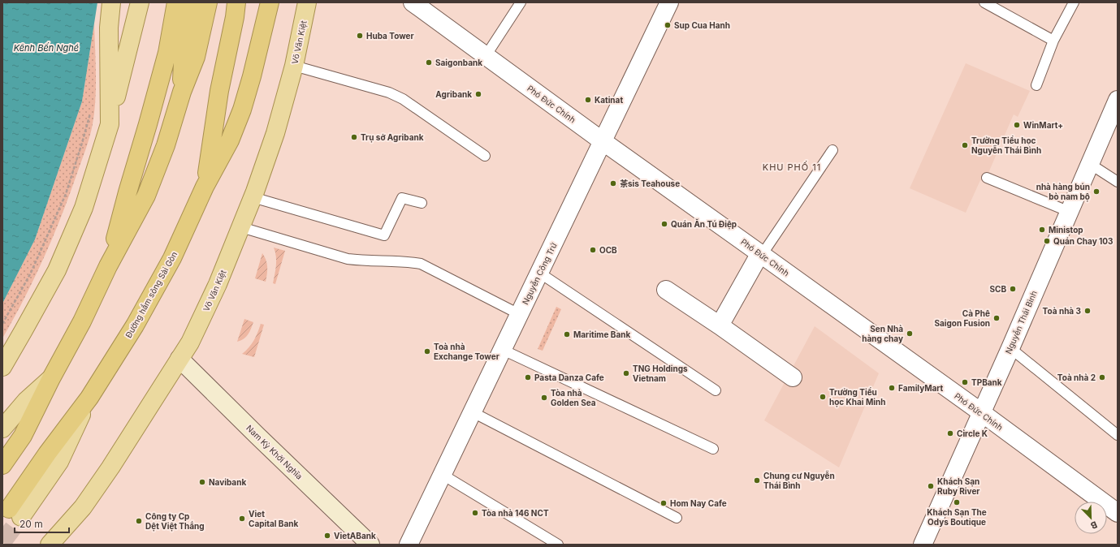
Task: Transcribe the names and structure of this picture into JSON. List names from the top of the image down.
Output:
{
  "streets": {
    "highway": ["Đường hầm sông Sài Gòn"],
    "main road": ["Võ Văn Kiệt", "Nam Kỳ Khởi Nghĩa"],
    "street": ["Phó Đức Chính", "Nguyễn Công Trứ", "Nguyễn Thái Bình"]
  },
  "crossings": [
    ["Võ Văn Kiệt", "Nam Kỳ Khởi Nghĩa"],
    ["Phó Đức Chính", "Nguyễn Công Trứ"],
    ["Phó Đức Chính", "Nguyễn Thái Bình"]
  ],
  "districts": ["KHU PHỐ 11"],
  "water": ["Kênh Bến Nghé"],
  "places": [
    "Sup Cua Hanh",
    "Huba Tower",
    "Saigonbank",
    "Agribank",
    "Katinat",
    "WinMart+",
    "Trụ sở Agribank",
    "Trường Tiểu học Nguyễn Thái Bình",
    "茶sis Teahouse",
    "nhà hàng bún bò nam bộ",
    "Quán Ăn Tú Điệp",
    "Ministop",
    "Quán Chay 103",
    "OCB",
    "SCB",
    "Toà nhà 3",
    "Cà Phê Saigon Fusion",
    "Sen Nhà hàng chay",
    "Maritime Bank",
    "Toà nhà Exchange Tower",
    "TNG Holdings Vietnam",
    "Pasta Danza Cafe",
    "Toà nhà 2",
    "TPBank",
    "FamilyMart",
    "Trường Tiểu học Khai Minh",
    "Tòa nhà Golden Sea",
    "Circle K",
    "Chung cư Nguyễn Thái Bình",
    "Navibank",
    "Khách Sạn Ruby River",
    "Khách Sạn The Odys Boutique",
    "Hom Nay Cafe",
    "Tòa nhà 146 NCT",
    "Viet Capital Bank",
    "Công ty Cp Dệt Việt Thắng",
    "VietABank"
  ],
  "scale_bar": "20 m",
  "north": "bottom right"
}
